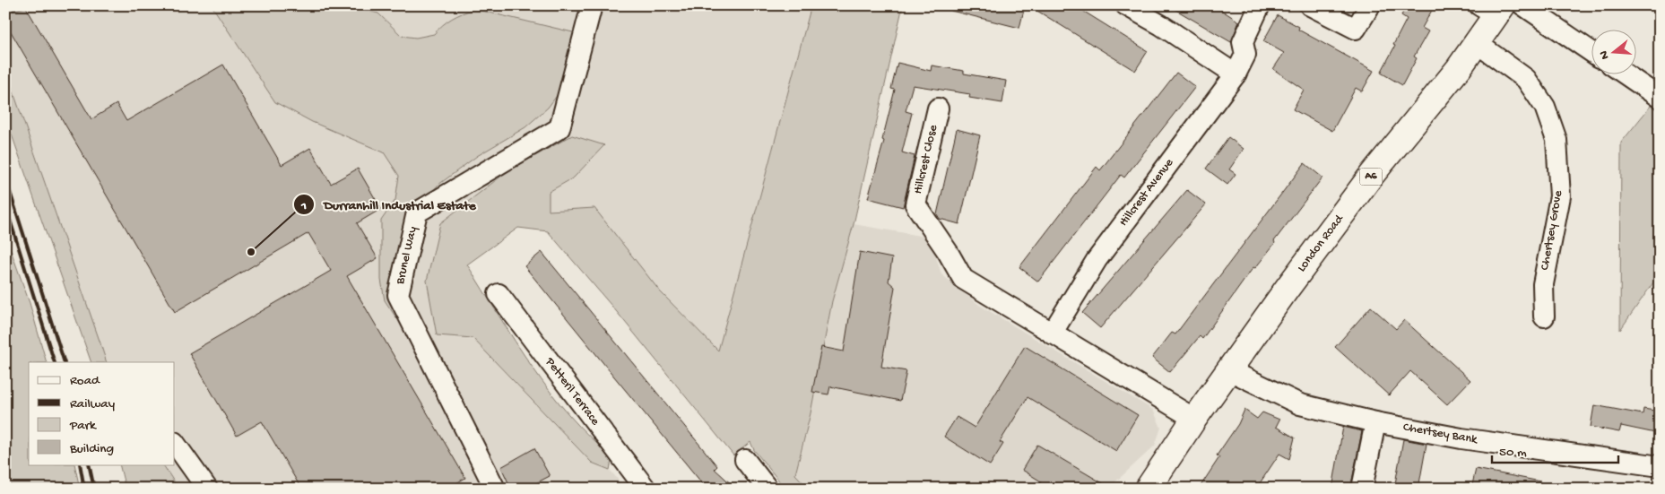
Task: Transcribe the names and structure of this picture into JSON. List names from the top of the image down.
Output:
{
  "streets": {
    "main road": ["A6", "London Road"],
    "street": [
      "Hillcrest Close",
      "Hillcrest Avenue",
      "Chertsey Grove",
      "Brunel Way",
      "Petteril Terrace",
      "Chertsey Bank"
    ]
  },
  "crossings": [
    ["Hillcrest Close", "Hillcrest Avenue"],
    ["Chertsey Grove", "London Road"],
    ["London Road", "Chertsey Bank"]
  ],
  "places": ["Durranhill Industrial Estate"],
  "legend": [
    "Road",
    "Railway",
    "Park",
    "Building"
  ],
  "scale_bar": "50 m",
  "north": "left"
}
